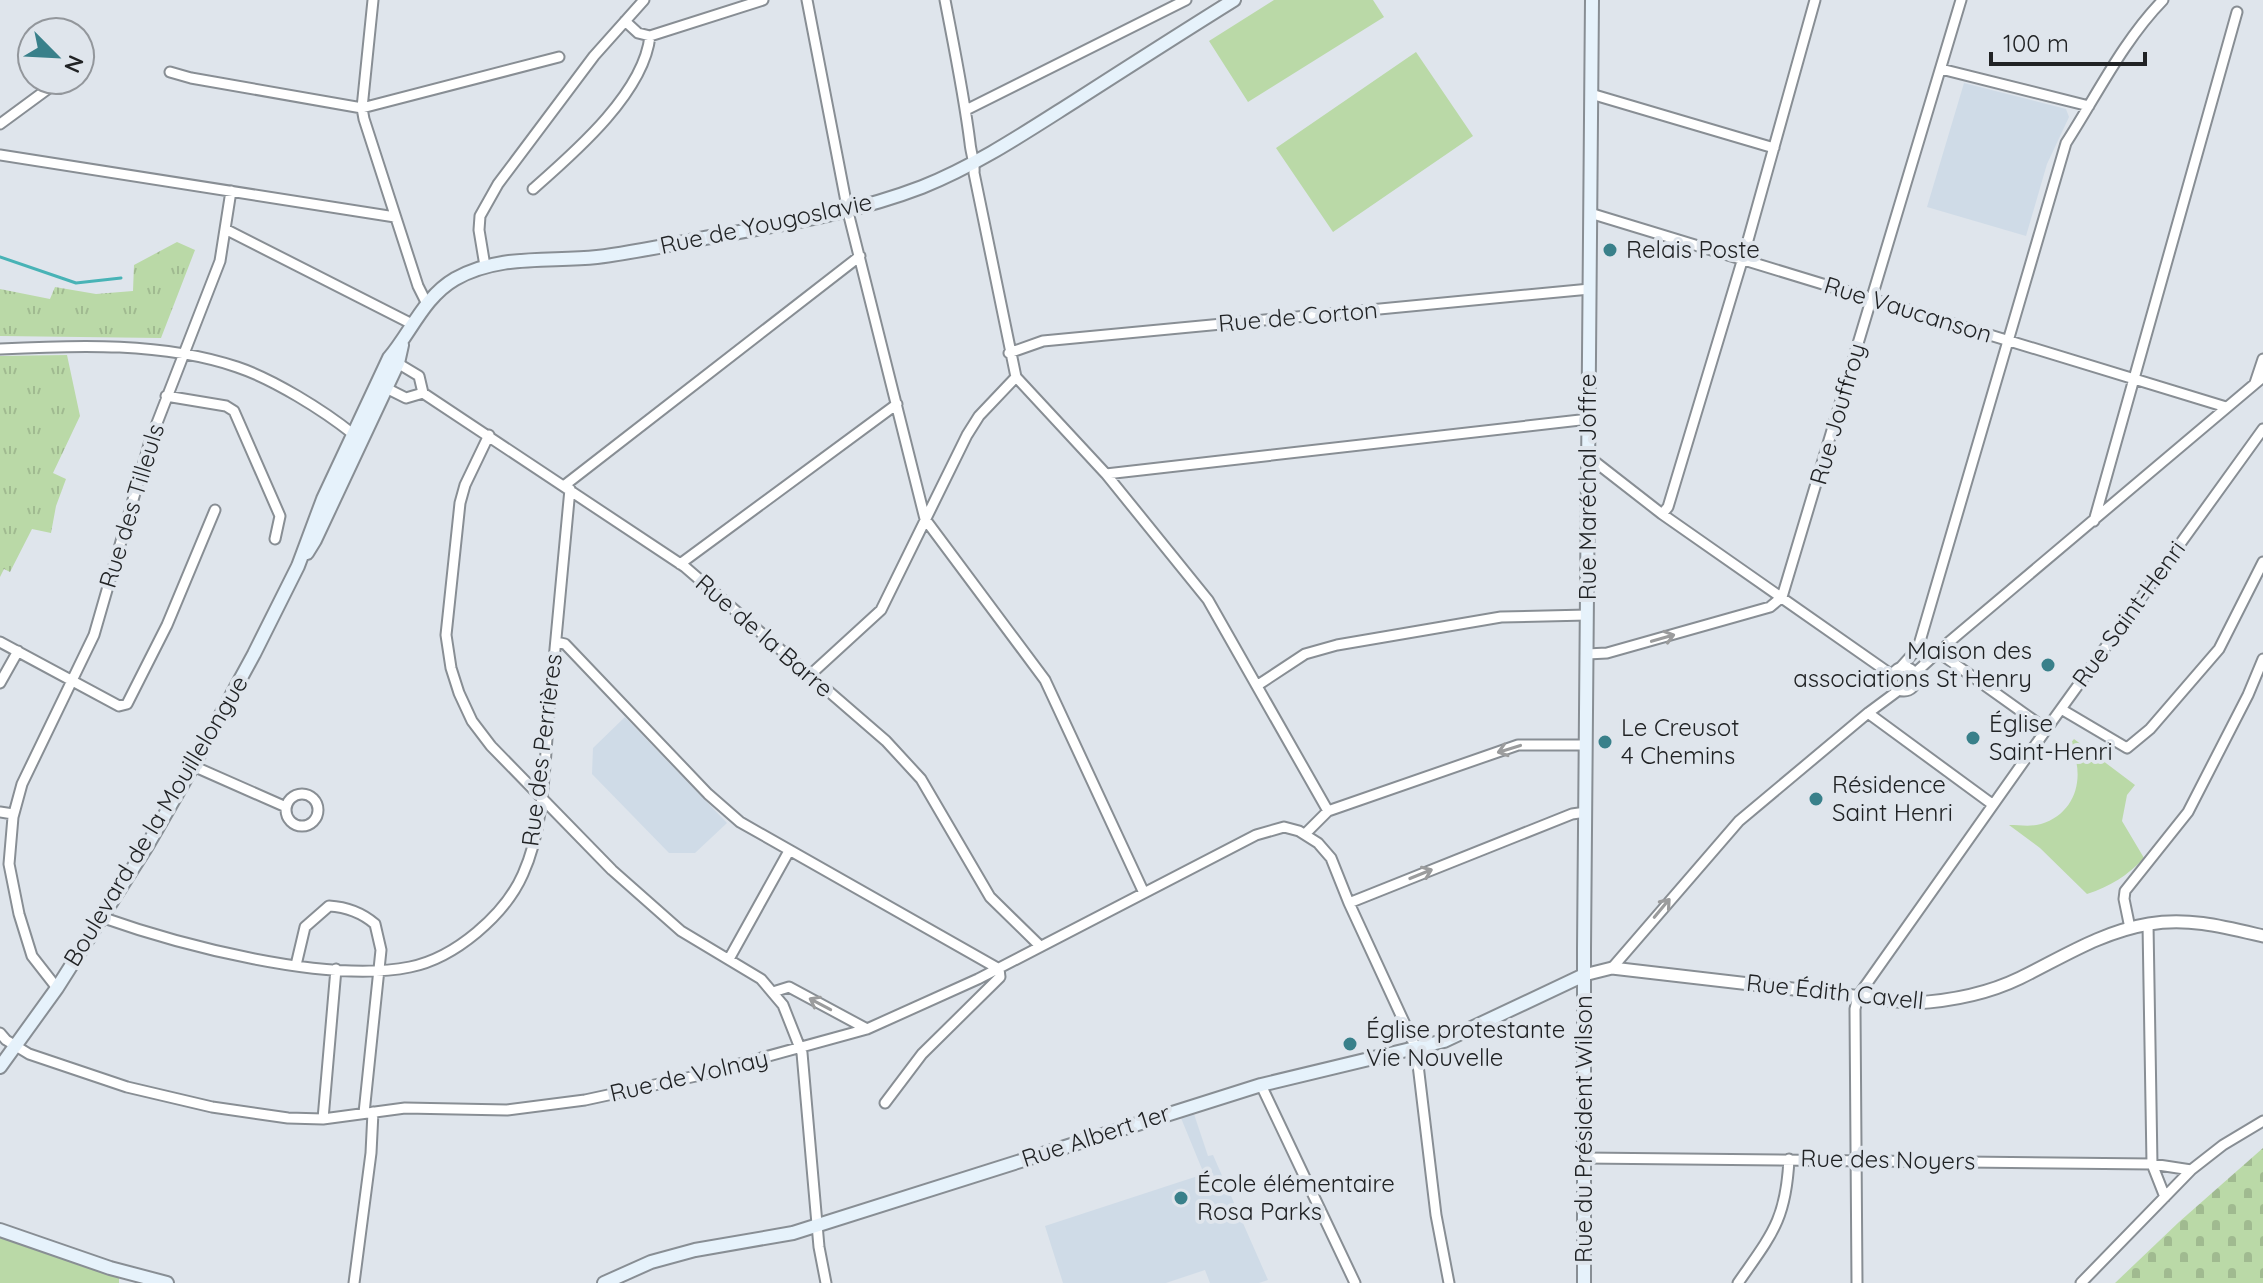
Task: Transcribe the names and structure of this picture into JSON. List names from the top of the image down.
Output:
{
  "streets": {
    "main road": [
      "Rue de Yougoslavie",
      "Rue Maréchal Joffre",
      "Boulevard de la Mouillelongue",
      "Rue du Président Wilson",
      "Rue Albert 1er"
    ],
    "street": [
      "Rue Vaucanson",
      "Rue de Corton",
      "Rue Jouffroy",
      "Rue des Tilleuls",
      "Rue Saint-Henri",
      "Rue de la Barre",
      "Rue des Perrières",
      "Rue Édith Cavell",
      "Rue de Volnay",
      "Rue des Noyers"
    ]
  },
  "crossings": [
    ["Rue de Yougoslavie", "Boulevard de la Mouillelongue"],
    ["Rue Vaucanson", "Rue Jouffroy"],
    ["Rue Vaucanson", "Rue Maréchal Joffre"],
    ["Rue de Corton", "Rue Maréchal Joffre"],
    ["Rue Maréchal Joffre", "Rue Édith Cavell"],
    ["Rue Maréchal Joffre", "Rue du Président Wilson"],
    ["Rue Maréchal Joffre", "Rue Albert 1er"],
    ["Rue des Tilleuls", "Boulevard de la Mouillelongue"],
    ["Rue Saint-Henri", "Rue Édith Cavell"],
    ["Rue de la Barre", "Rue des Perrières"],
    ["Rue de la Barre", "Boulevard de la Mouillelongue"],
    ["Rue de la Barre", "Rue de Volnay"],
    ["Rue des Perrières", "Boulevard de la Mouillelongue"],
    ["Boulevard de la Mouillelongue", "Rue de Volnay"],
    ["Rue Édith Cavell", "Rue du Président Wilson"],
    ["Rue Édith Cavell", "Rue Albert 1er"],
    ["Rue du Président Wilson", "Rue Albert 1er"],
    ["Rue du Président Wilson", "Rue des Noyers"]
  ],
  "places": [
    "Relais Poste",
    "Maison des associations St Henry",
    "Église Saint-Henri",
    "Le Creusot 4 Chemins",
    "Résidence Saint Henri",
    "Église protestante Vie Nouvelle",
    "École élémentaire Rosa Parks"
  ],
  "scale_bar": "100 m",
  "north": "bottom right"
}
